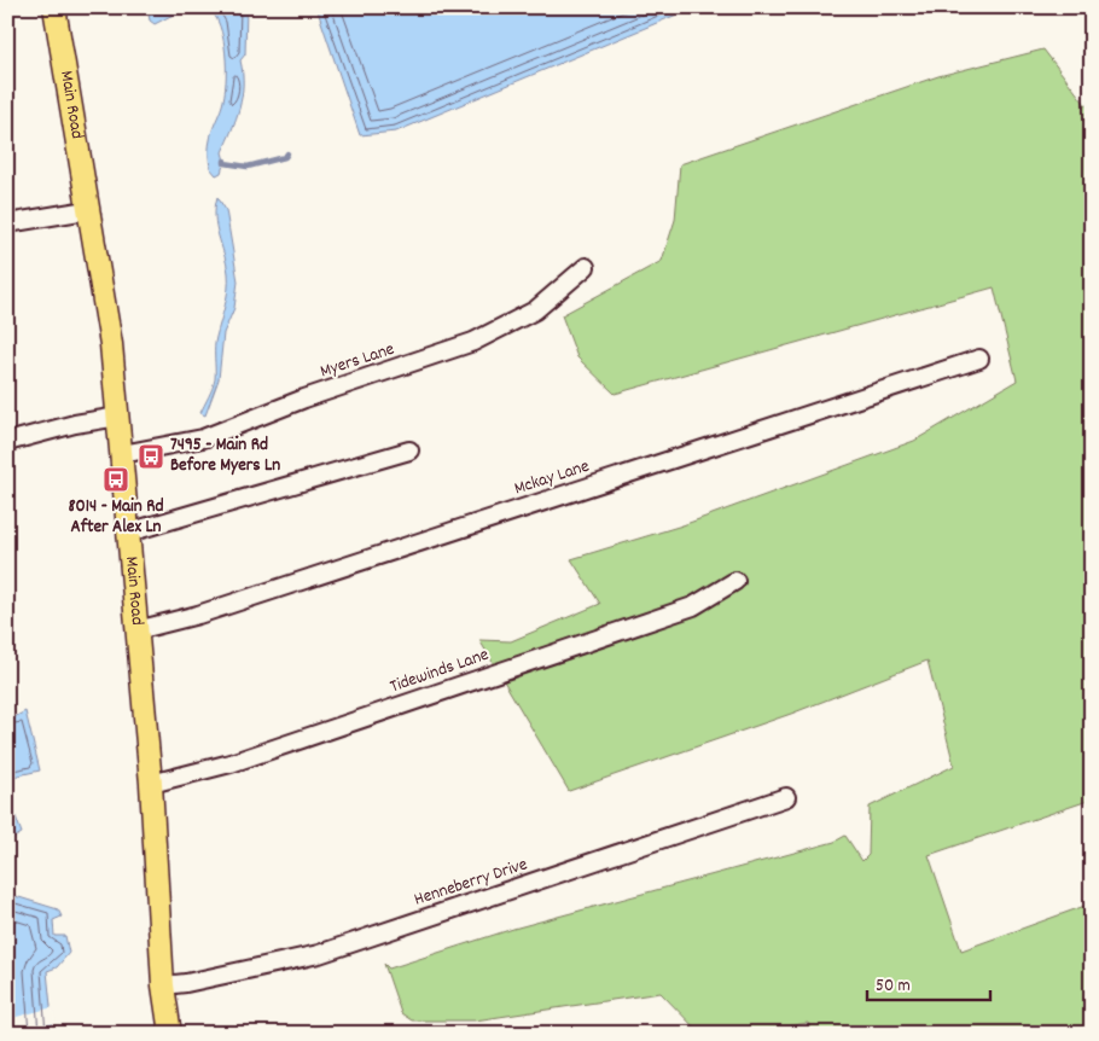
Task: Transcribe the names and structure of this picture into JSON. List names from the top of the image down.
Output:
{
  "streets": {
    "main road": ["Main Road"],
    "street": [
      "Myers Lane",
      "Mckay Lane",
      "Tidewinds Lane",
      "Henneberry Drive"
    ]
  },
  "crossings": [
    ["Main Road", "Myers Lane"],
    ["Main Road", "Mckay Lane"],
    ["Main Road", "Tidewinds Lane"],
    ["Main Road", "Henneberry Drive"]
  ],
  "places": {
    "bus stop": ["7495 - Main Rd Before Myers Ln", "8014 - Main Rd After Alex Ln"]
  },
  "scale_bar": "50 m"
}
